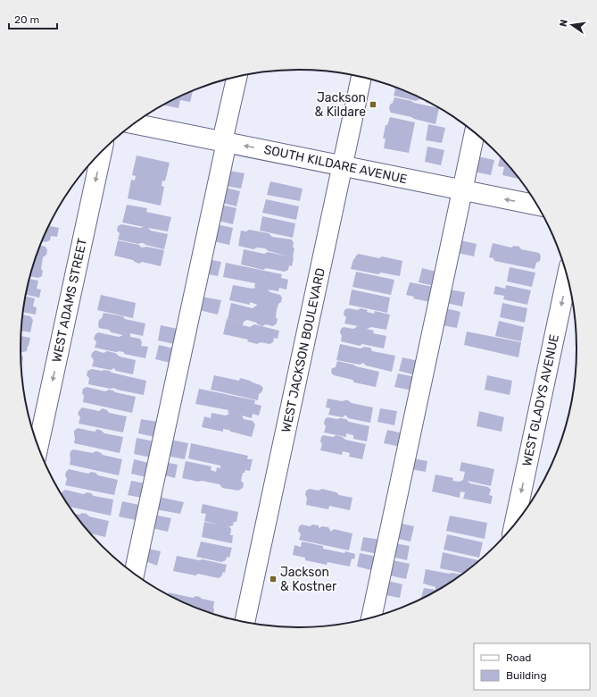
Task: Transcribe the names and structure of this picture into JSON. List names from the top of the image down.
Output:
{
  "streets": {
    "street": [
      "SOUTH KILDARE AVENUE",
      "WEST ADAMS STREET",
      "WEST JACKSON BOULEVARD",
      "WEST GLADYS AVENUE"
    ]
  },
  "crossings": [
    ["SOUTH KILDARE AVENUE", "WEST JACKSON BOULEVARD"]
  ],
  "one_way": ["SOUTH KILDARE AVENUE"],
  "places": {
    "transit": ["Jackson & Kildare", "Jackson & Kostner"]
  },
  "legend": ["Road", "Building"],
  "scale_bar": "20 m",
  "north": "left"
}
